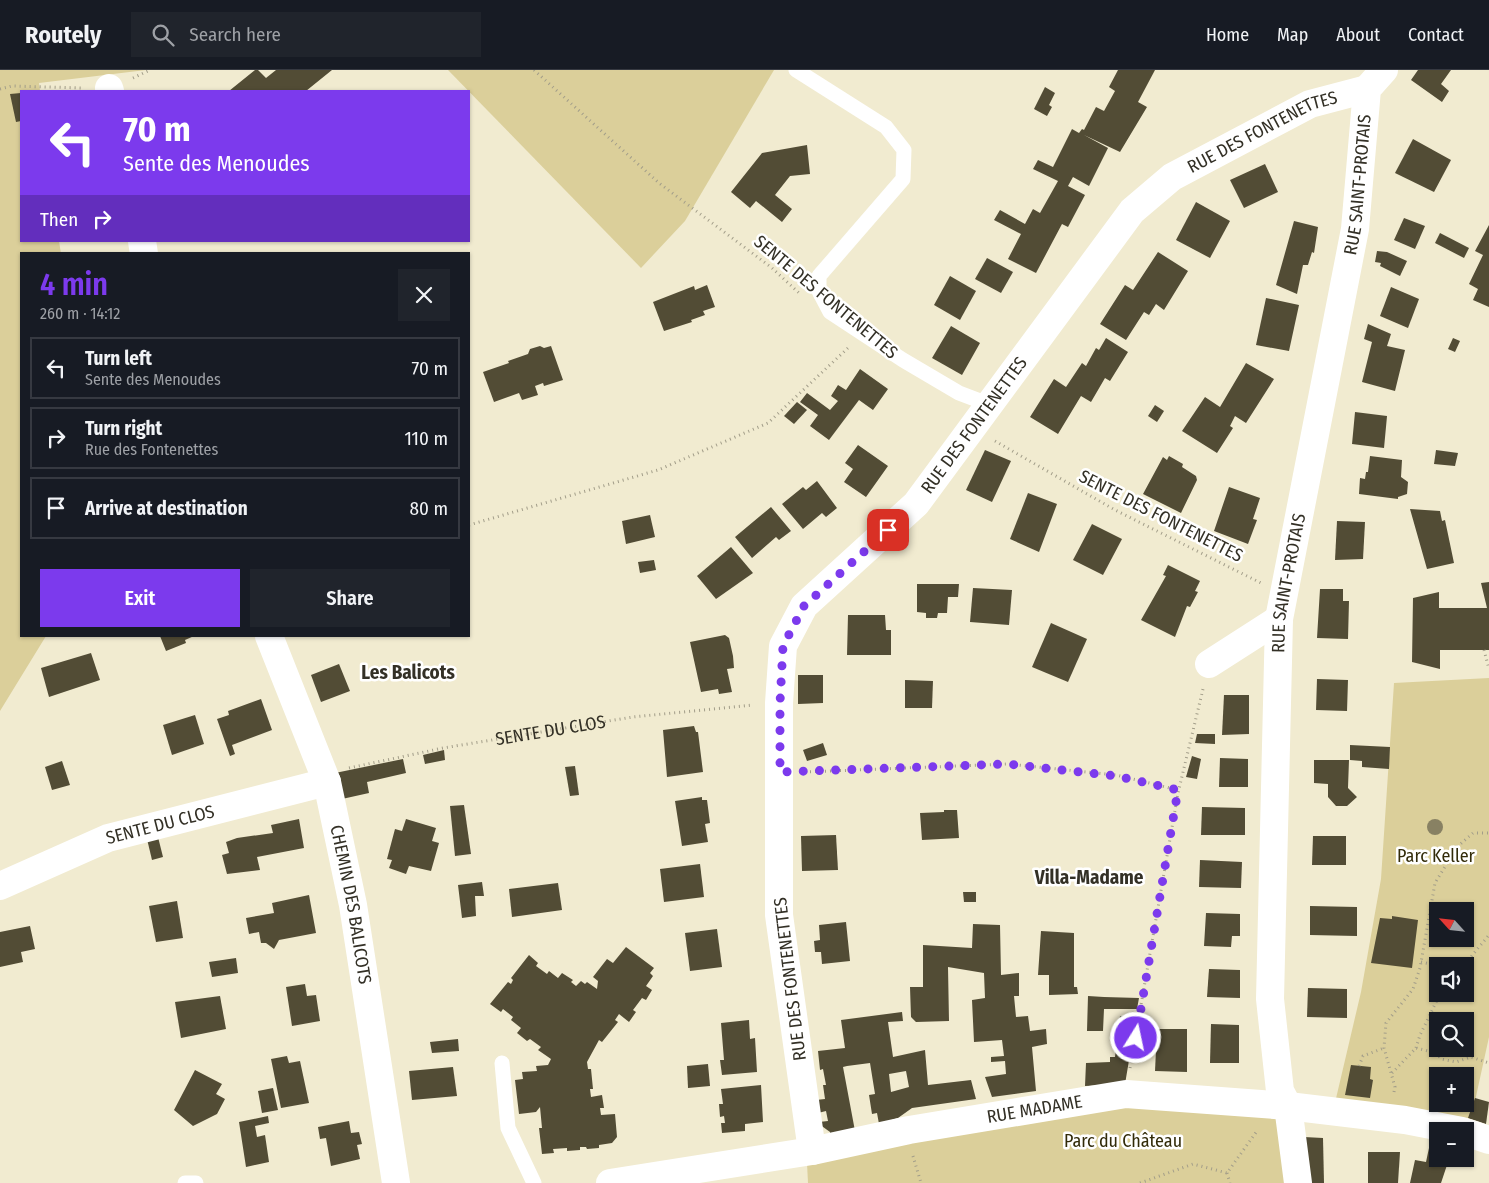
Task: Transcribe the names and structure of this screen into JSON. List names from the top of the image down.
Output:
{
  "streets": {
    "street": [
      "RUE DES FONTENETTES",
      "RUE SAINT-PROTAIS",
      "SENTE DU CLOS",
      "CHEMIN DES BALICOTS",
      "RUE MADAME"
    ],
    "path": ["SENTE DES FONTENETTES"]
  },
  "crossings": [
    ["RUE DES FONTENETTES", "RUE SAINT-PROTAIS"],
    ["RUE DES FONTENETTES", "SENTE DES FONTENETTES"],
    ["RUE DES FONTENETTES", "SENTE DU CLOS"],
    ["RUE DES FONTENETTES", "RUE MADAME"],
    ["RUE SAINT-PROTAIS", "SENTE DES FONTENETTES"],
    ["RUE SAINT-PROTAIS", "RUE MADAME"],
    ["SENTE DU CLOS", "CHEMIN DES BALICOTS"]
  ],
  "districts": ["Les Balicots", "Villa-Madame"],
  "parks": ["Parc Keller", "Parc du Château"],
  "north": "top left",
  "page": {
    "header": "Routely",
    "search": "Search here",
    "nav": [
      "Home",
      "Map",
      "About",
      "Contact"
    ],
    "turn": ["70 m", "Sente des Menoudes"],
    "then": "Then",
    "heading": ["4 min", "260 m · 14:12"],
    "list": [
      {
        "name": "Turn left",
        "note": "Sente des Menoudes",
        "value": "70 m"
      },
      {
        "name": "Turn right",
        "note": "Rue des Fontenettes",
        "value": "110 m"
      },
      {
        "name": "Arrive at destination",
        "value": "80 m"
      }
    ],
    "buttons": ["Exit", "Share"],
    "map_buttons": ["+", "−"]
  }
}
